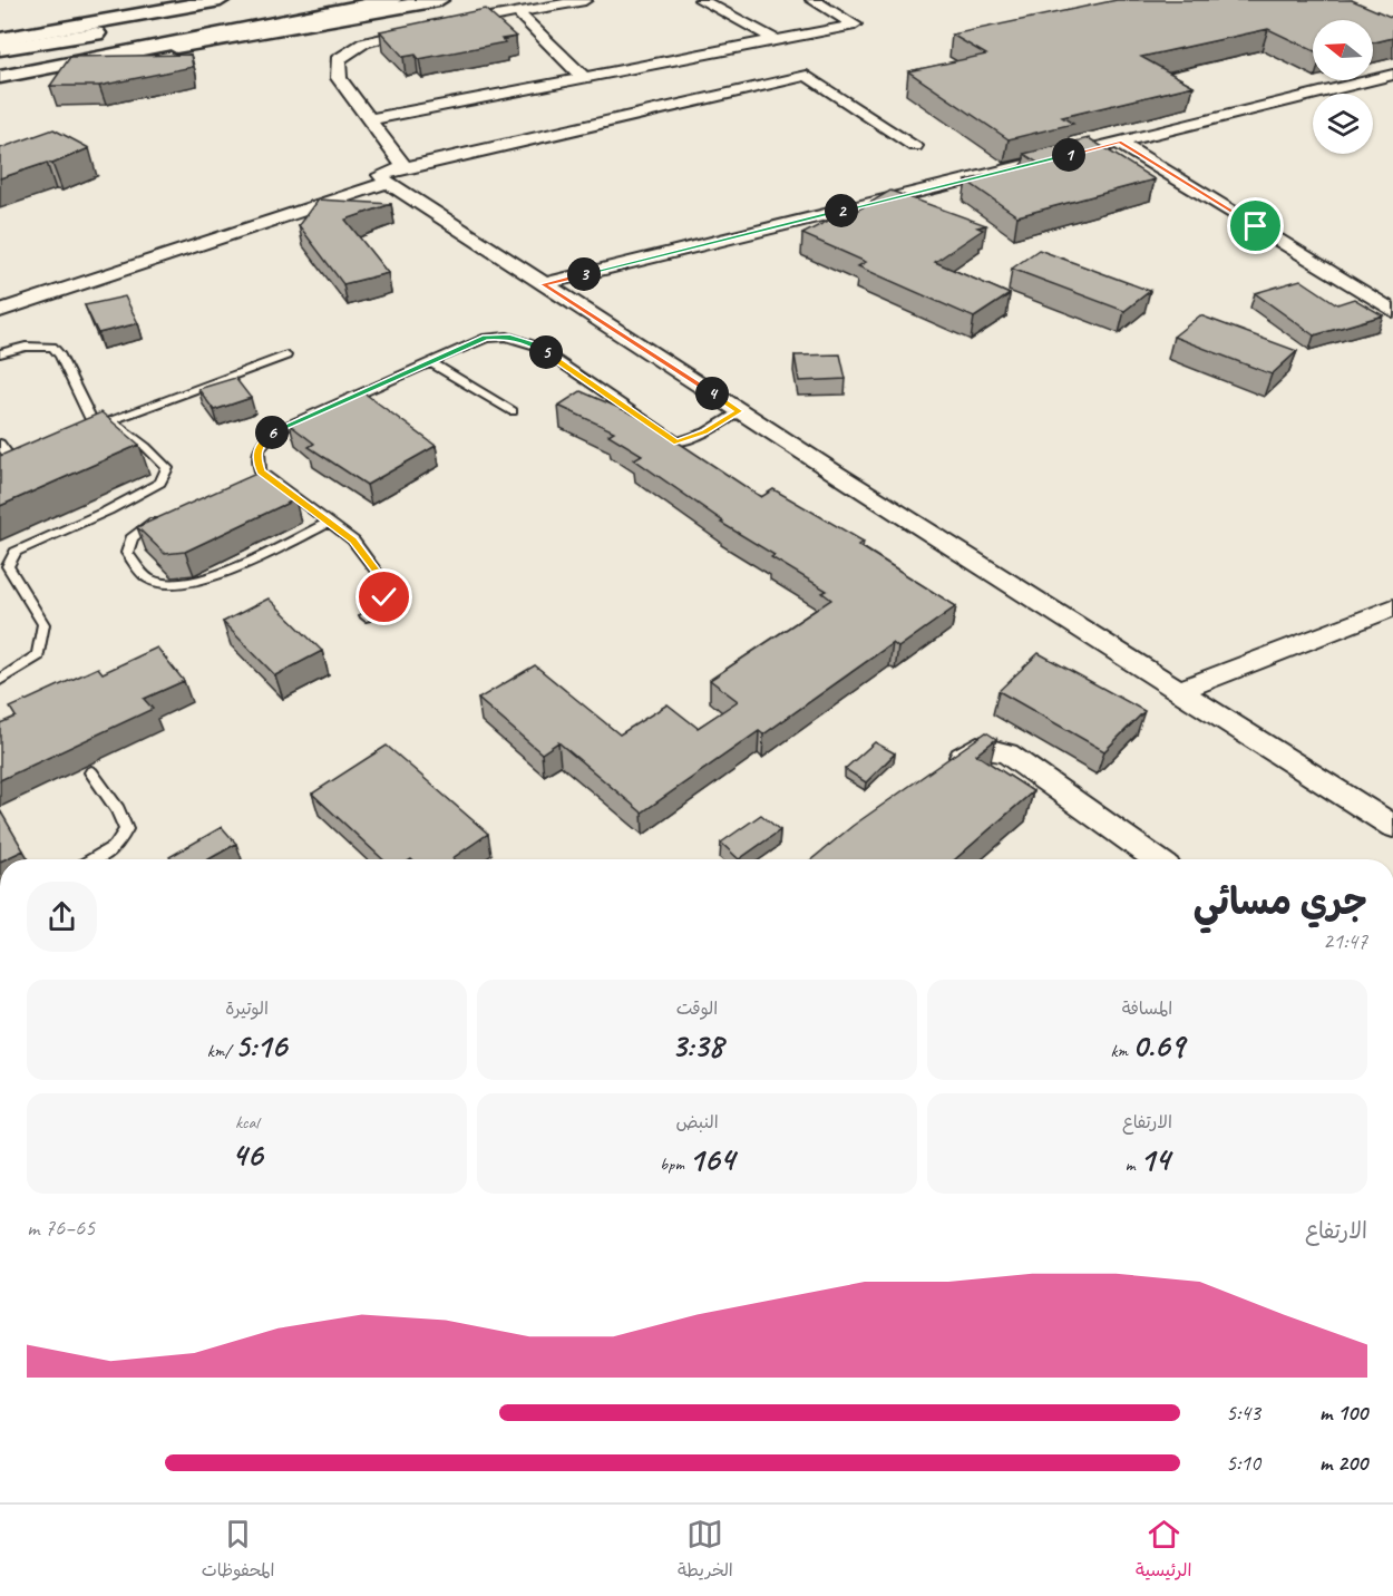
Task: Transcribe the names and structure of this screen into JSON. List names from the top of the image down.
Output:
{
  "north": "left",
  "page": {
    "pins": [
      "1",
      "2",
      "3",
      "5",
      "4",
      "6"
    ],
    "heading": ["جري مسائي", "21:47"],
    "stats": [
      ["المسافة", "0.69 km"],
      ["الوقت", "3:38"],
      ["الوتيرة", "5:16 /km"],
      ["الارتفاع", "14 m"],
      ["النبض", "164 bpm"],
      ["kcal", "46"]
    ],
    "chart": ["الارتفاع", "65–76 m"],
    "list": [
      {
        "name": "100 m",
        "note": "5:43"
      },
      {
        "name": "200 m",
        "note": "5:10"
      }
    ],
    "tabs": ["الرئيسية", "الخريطة", "المحفوظات"]
  }
}
